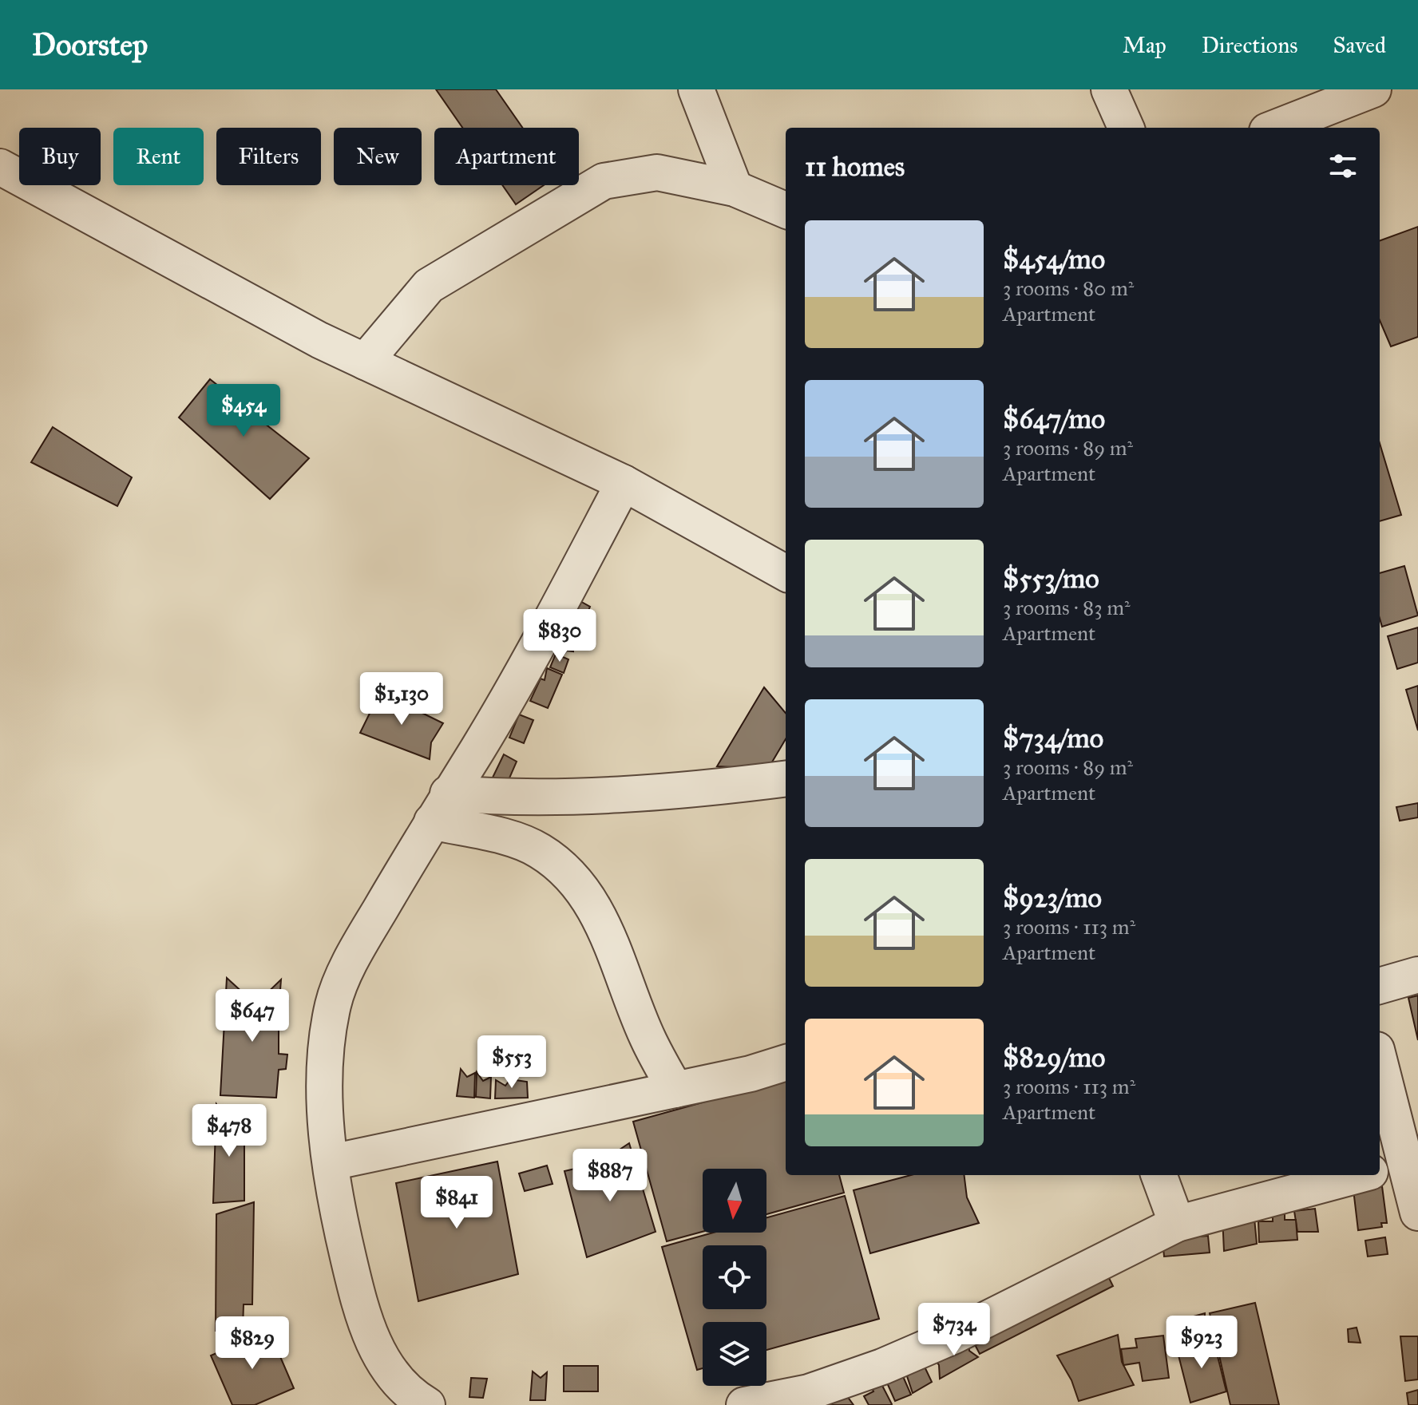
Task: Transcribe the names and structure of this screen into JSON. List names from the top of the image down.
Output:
{
  "north": "bottom",
  "page": {
    "header": "Doorstep",
    "nav": ["Map", "Directions", "Saved"],
    "chip": [
      "Buy",
      "Rent",
      "Filters",
      "New",
      "Apartment"
    ],
    "heading": "11 homes",
    "list": [
      {
        "name": "$454/mo",
        "note": "3 rooms · 80 m² · Apartment"
      },
      {
        "name": "$647/mo",
        "note": "3 rooms · 89 m² · Apartment"
      },
      {
        "name": "$553/mo",
        "note": "3 rooms · 83 m² · Apartment"
      },
      {
        "name": "$734/mo",
        "note": "3 rooms · 89 m² · Apartment"
      },
      {
        "name": "$923/mo",
        "note": "3 rooms · 113 m² · Apartment"
      },
      {
        "name": "$829/mo",
        "note": "3 rooms · 113 m² · Apartment"
      }
    ],
    "price": [
      "$454",
      "$830",
      "$1,130",
      "$647",
      "$553",
      "$478",
      "$887",
      "$841",
      "$734",
      "$923",
      "$829"
    ]
  }
}
